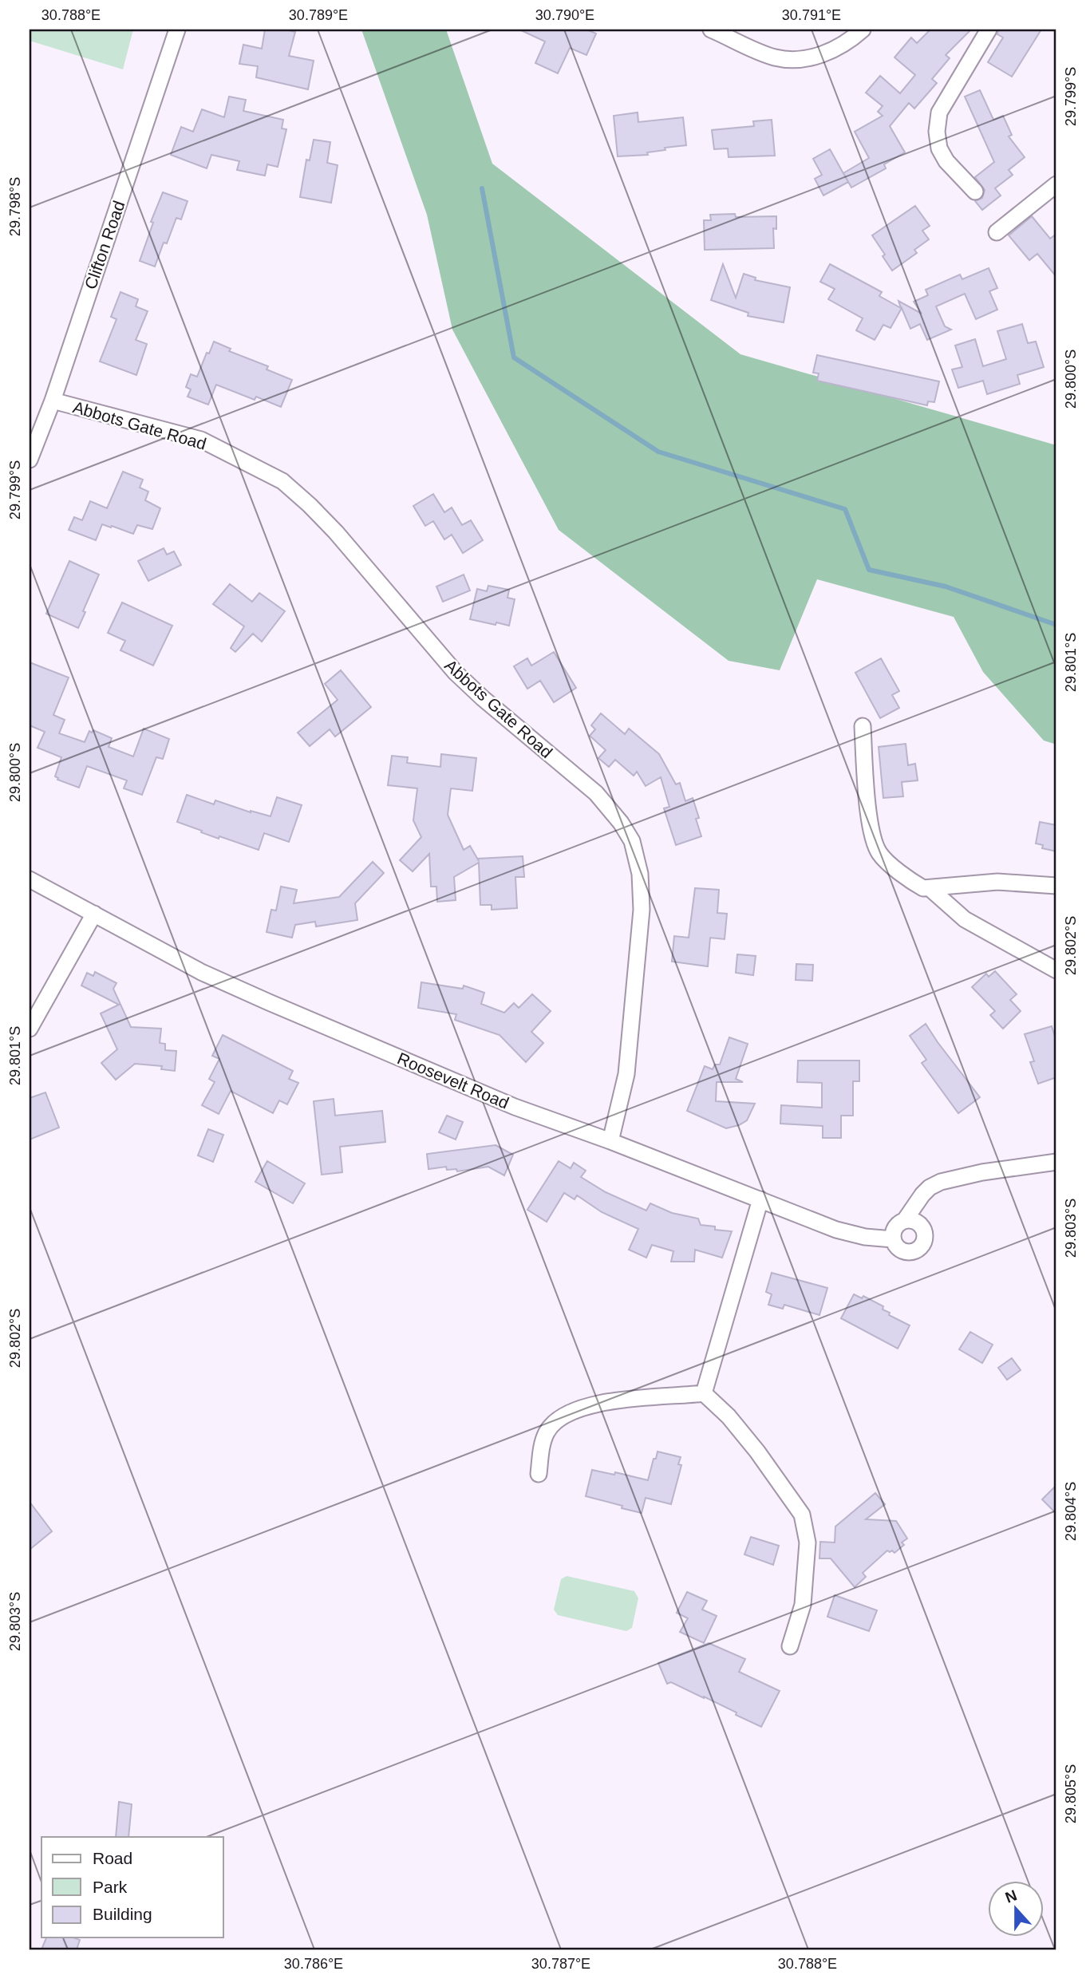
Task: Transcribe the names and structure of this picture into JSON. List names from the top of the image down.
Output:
{
  "streets": {
    "street": ["Clifton Road", "Abbots Gate Road", "Roosevelt Road"]
  },
  "crossings": [
    ["Clifton Road", "Abbots Gate Road"],
    ["Abbots Gate Road", "Roosevelt Road"]
  ],
  "legend": ["Road", "Park", "Building"],
  "north": "top",
  "coordinates": [
    "30.788°E",
    "30.789°E",
    "30.790°E",
    "30.791°E",
    "29.799°S",
    "29.798°S",
    "29.800°S",
    "29.801°S",
    "29.802°S",
    "29.803°S",
    "29.804°S",
    "29.805°S",
    "30.786°E",
    "30.787°E"
  ]
}
